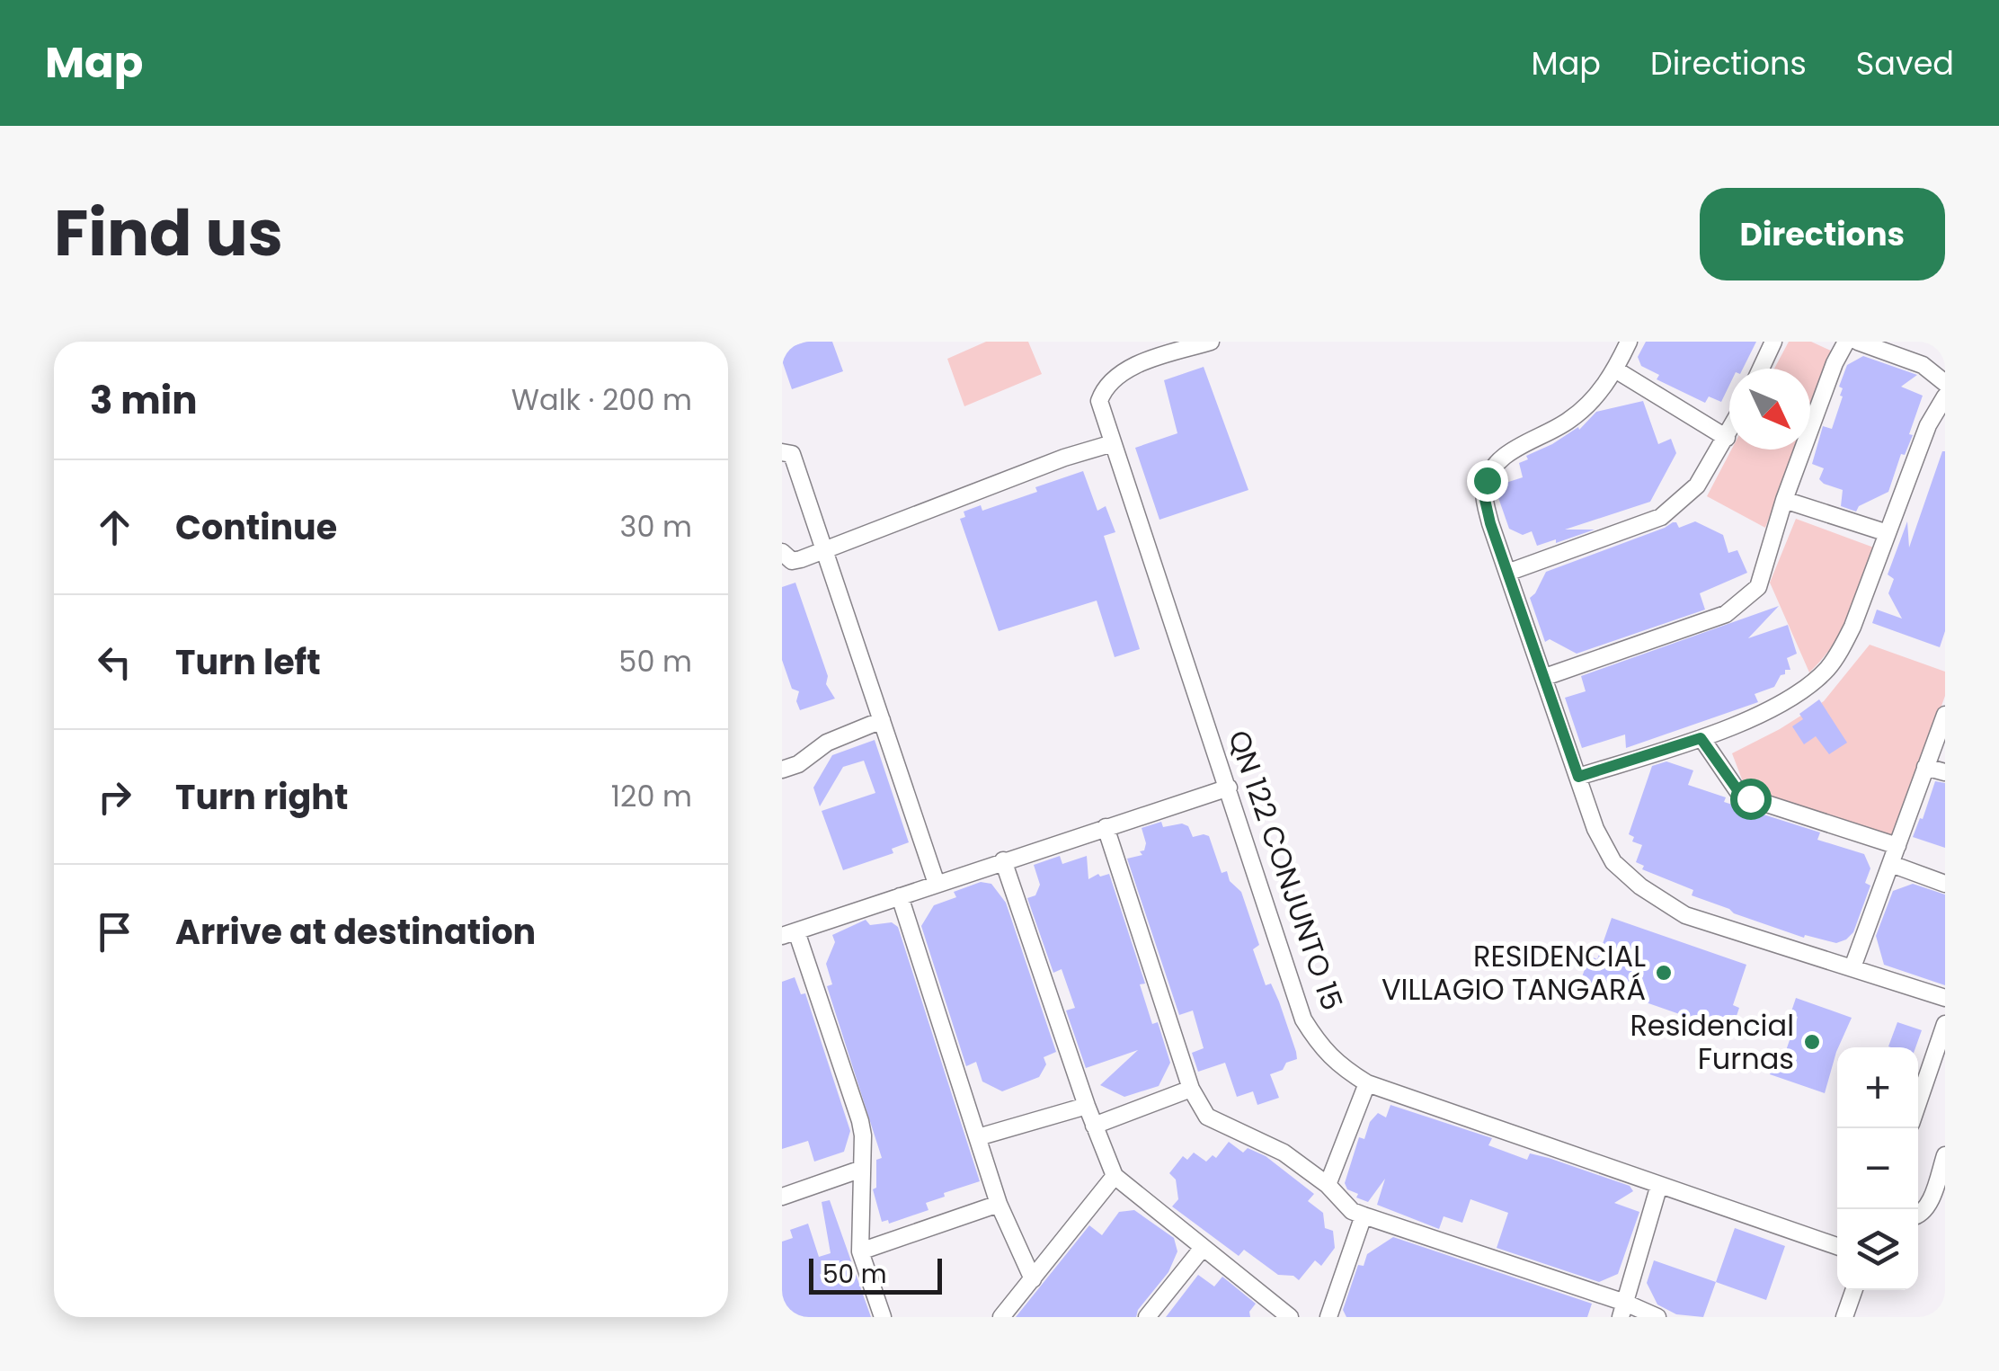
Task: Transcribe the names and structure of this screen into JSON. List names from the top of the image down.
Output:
{
  "streets": {
    "street": ["QN 122 CONJUNTO 15"]
  },
  "places": ["RESIDENCIAL VILLAGIO TANGARÁ", "Residencial Furnas"],
  "scale_bar": "50 m",
  "north": "bottom right",
  "page": {
    "header": "Map",
    "nav": ["Map", "Directions", "Saved"],
    "title": "Find us",
    "buttons": "Directions",
    "heading": ["3 min", "Walk · 200 m"],
    "list": [
      ["Continue", "30 m"],
      ["Turn left", "50 m"],
      ["Turn right", "120 m"],
      "Arrive at destination"
    ],
    "map_buttons": ["+", "−"],
    "scale": "50 m"
  }
}
